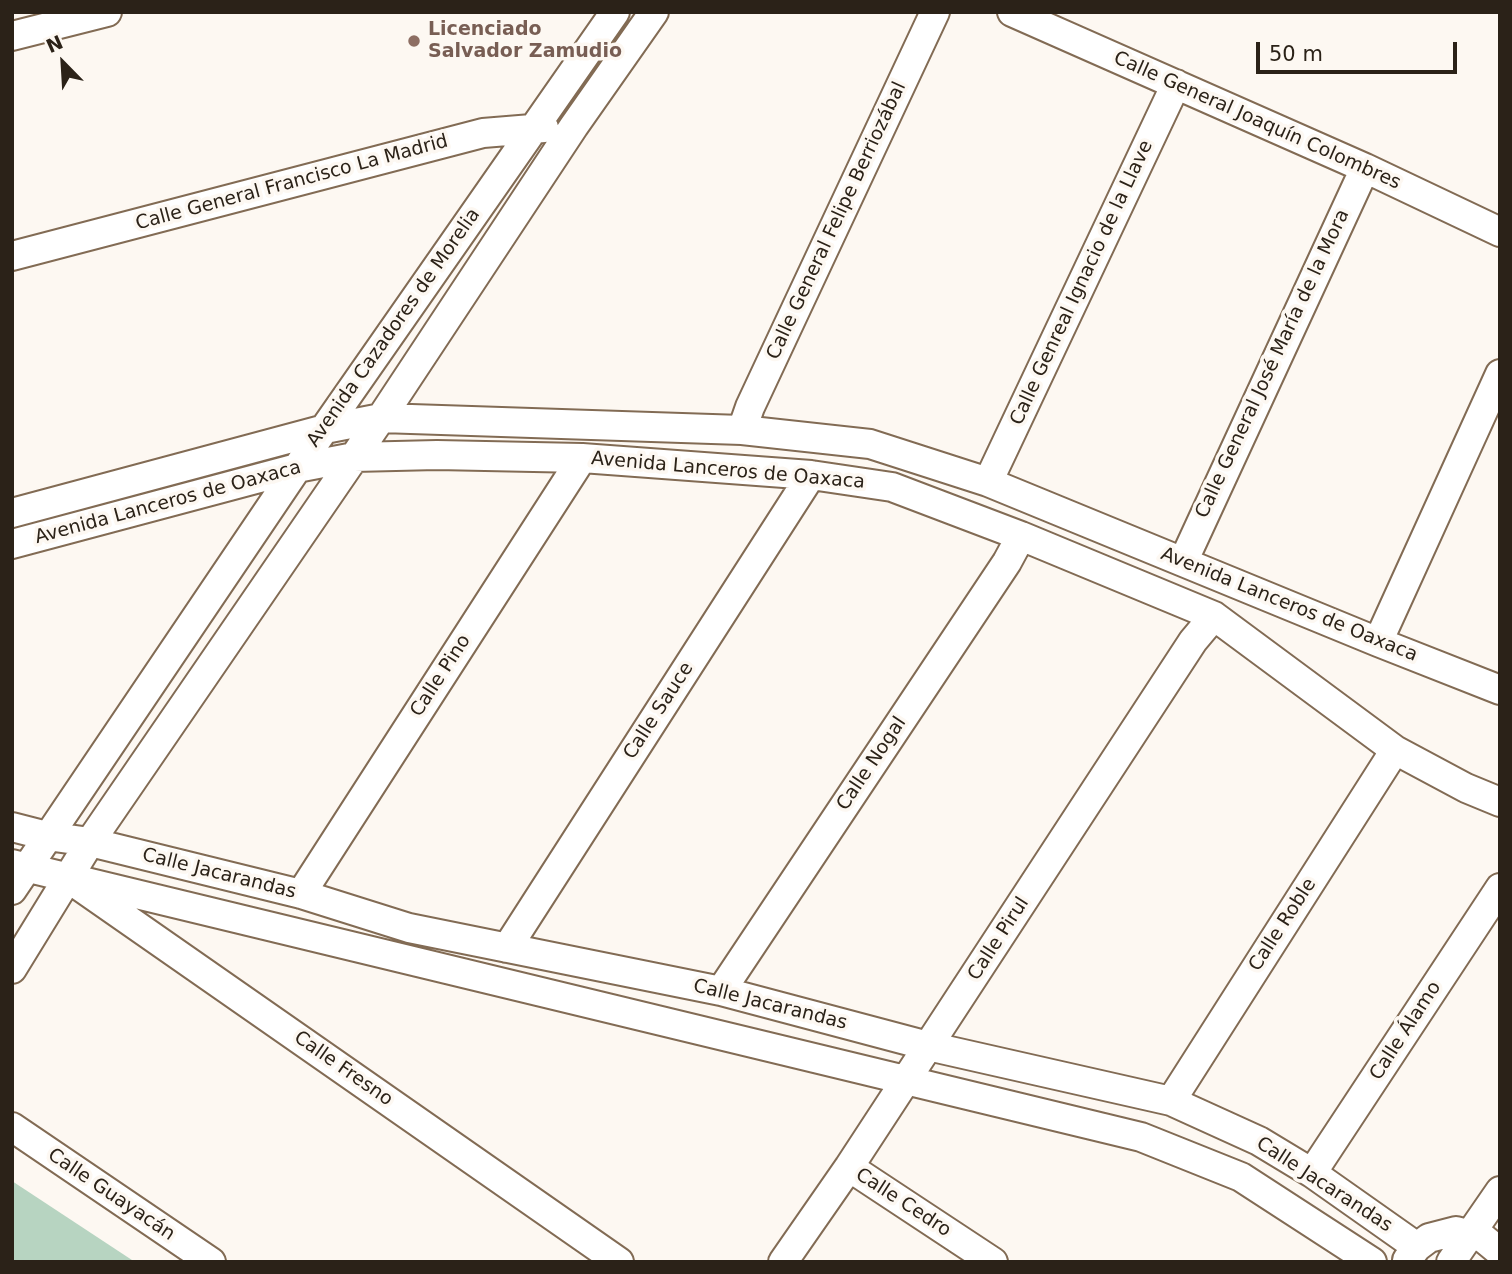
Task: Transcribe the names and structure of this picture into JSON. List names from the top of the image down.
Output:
{
  "streets": {
    "street": [
      "Calle General Joaquín Colombres",
      "Calle General Francisco La Madrid",
      "Calle General Felipe Berriozábal",
      "Calle Genreal Ignacio de la Llave",
      "Avenida Cazadores de Morelia",
      "Calle General José María de la Mora",
      "Avenida Lanceros de Oaxaca",
      "Calle Pino",
      "Calle Sauce",
      "Calle Nogal",
      "Calle Jacarandas",
      "Calle Roble",
      "Calle Pirul",
      "Calle Álamo",
      "Calle Fresno",
      "Calle Guayacán",
      "Calle Cedro"
    ]
  },
  "crossings": [
    ["Calle General Joaquín Colombres", "Calle Genreal Ignacio de la Llave"],
    ["Calle General Joaquín Colombres", "Calle General José María de la Mora"],
    ["Calle General Francisco La Madrid", "Avenida Cazadores de Morelia"],
    ["Calle General Felipe Berriozábal", "Avenida Lanceros de Oaxaca"],
    ["Calle Genreal Ignacio de la Llave", "Avenida Lanceros de Oaxaca"],
    ["Avenida Cazadores de Morelia", "Avenida Lanceros de Oaxaca"],
    ["Avenida Cazadores de Morelia", "Calle Jacarandas"],
    ["Avenida Cazadores de Morelia", "Calle Fresno"],
    ["Calle General José María de la Mora", "Avenida Lanceros de Oaxaca"],
    ["Avenida Lanceros de Oaxaca", "Calle Pino"],
    ["Avenida Lanceros de Oaxaca", "Calle Sauce"],
    ["Avenida Lanceros de Oaxaca", "Calle Nogal"],
    ["Avenida Lanceros de Oaxaca", "Calle Roble"],
    ["Avenida Lanceros de Oaxaca", "Calle Pirul"],
    ["Calle Pino", "Calle Jacarandas"],
    ["Calle Sauce", "Calle Jacarandas"],
    ["Calle Nogal", "Calle Jacarandas"],
    ["Calle Jacarandas", "Calle Roble"],
    ["Calle Jacarandas", "Calle Pirul"],
    ["Calle Jacarandas", "Calle Álamo"],
    ["Calle Jacarandas", "Calle Fresno"],
    ["Calle Pirul", "Calle Cedro"]
  ],
  "places": ["Licenciado Salvador Zamudio"],
  "scale_bar": "50 m",
  "north": "top left"
}
